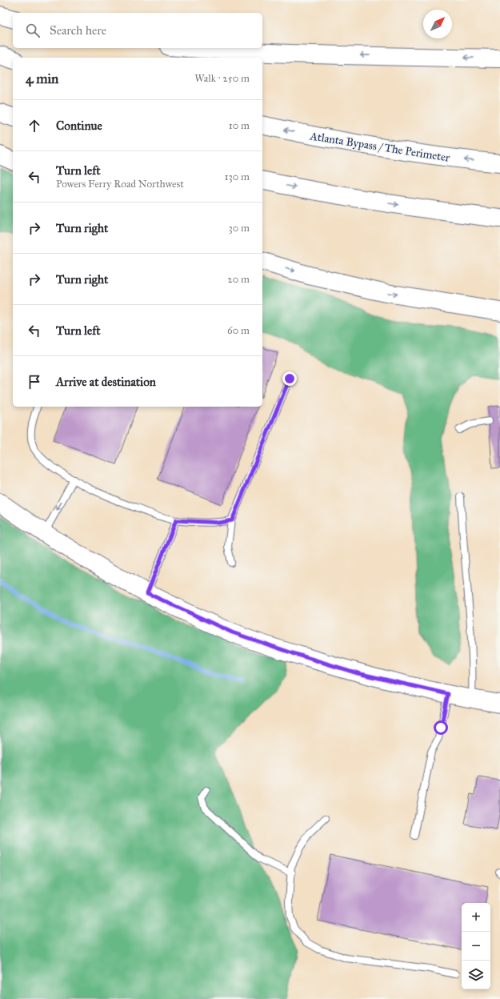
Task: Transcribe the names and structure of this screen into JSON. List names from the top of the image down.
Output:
{
  "streets": {
    "main road": ["Atlanta Bypass / The Perimeter"]
  },
  "north": "top right",
  "page": {
    "search": "Search here",
    "heading": ["4 min", "Walk · 250 m"],
    "list": [
      ["Continue", "10 m"],
      ["Turn left", "Powers Ferry Road Northwest", "130 m"],
      ["Turn right", "30 m"],
      ["Turn right", "20 m"],
      ["Turn left", "60 m"],
      "Arrive at destination"
    ],
    "map_buttons": ["+", "−"]
  }
}
